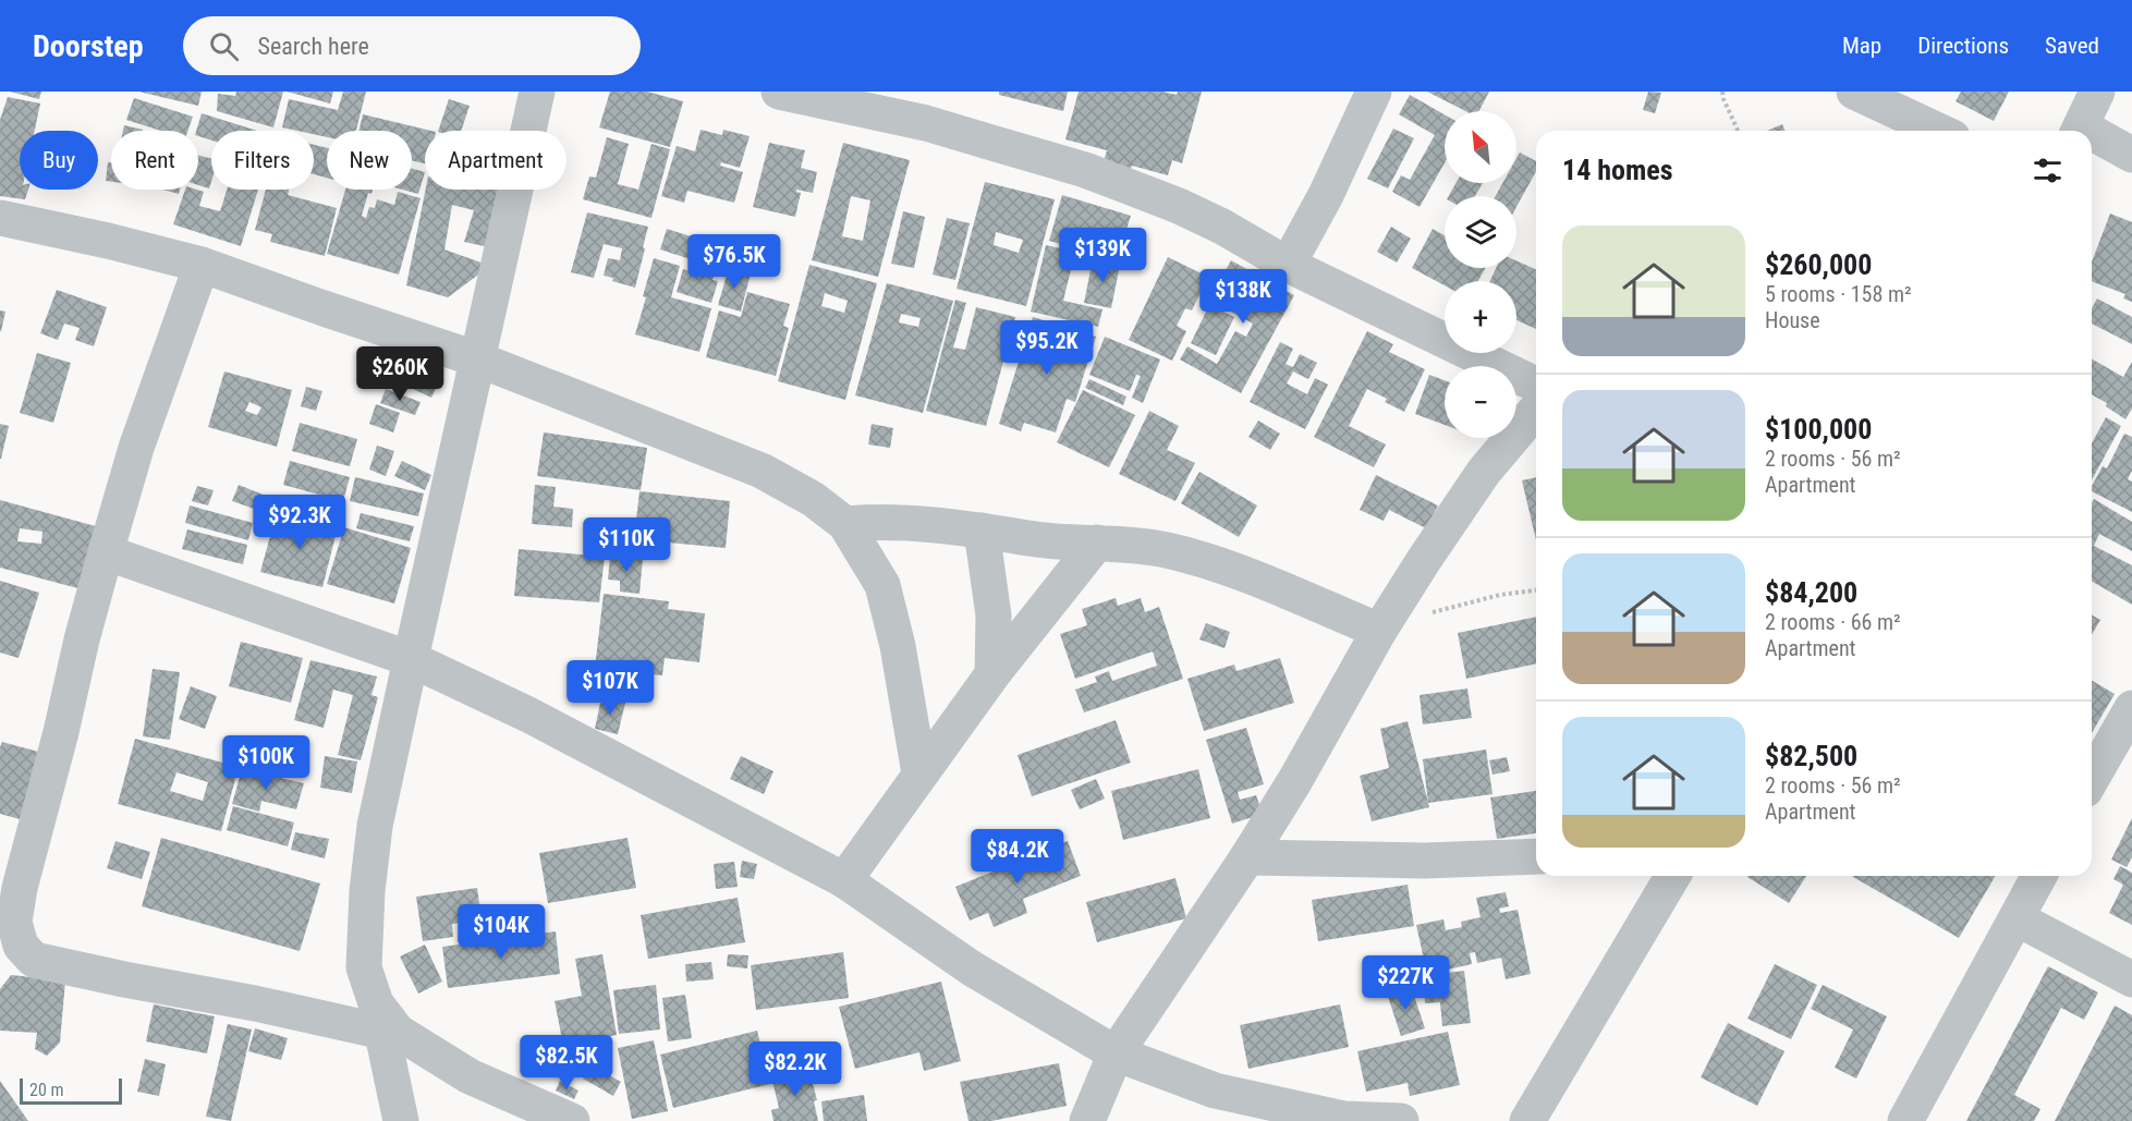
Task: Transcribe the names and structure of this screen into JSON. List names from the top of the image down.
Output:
{
  "scale_bar": "20 m",
  "north": "top left",
  "page": {
    "header": "Doorstep",
    "search": "Search here",
    "nav": ["Map", "Directions", "Saved"],
    "map_buttons": ["+", "−"],
    "chip": [
      "Buy",
      "Rent",
      "Filters",
      "New",
      "Apartment"
    ],
    "heading": "14 homes",
    "list": [
      {
        "name": "$260,000",
        "note": "5 rooms · 158 m² · House"
      },
      {
        "name": "$100,000",
        "note": "2 rooms · 56 m² · Apartment"
      },
      {
        "name": "$84,200",
        "note": "2 rooms · 66 m² · Apartment"
      },
      {
        "name": "$82,500",
        "note": "2 rooms · 56 m² · Apartment"
      }
    ],
    "price": [
      "$139K",
      "$76.5K",
      "$138K",
      "$95.2K",
      "$260K",
      "$92.3K",
      "$110K",
      "$107K",
      "$100K",
      "$84.2K",
      "$104K",
      "$227K",
      "$82.5K",
      "$82.2K"
    ],
    "scale": "20 m"
  }
}
